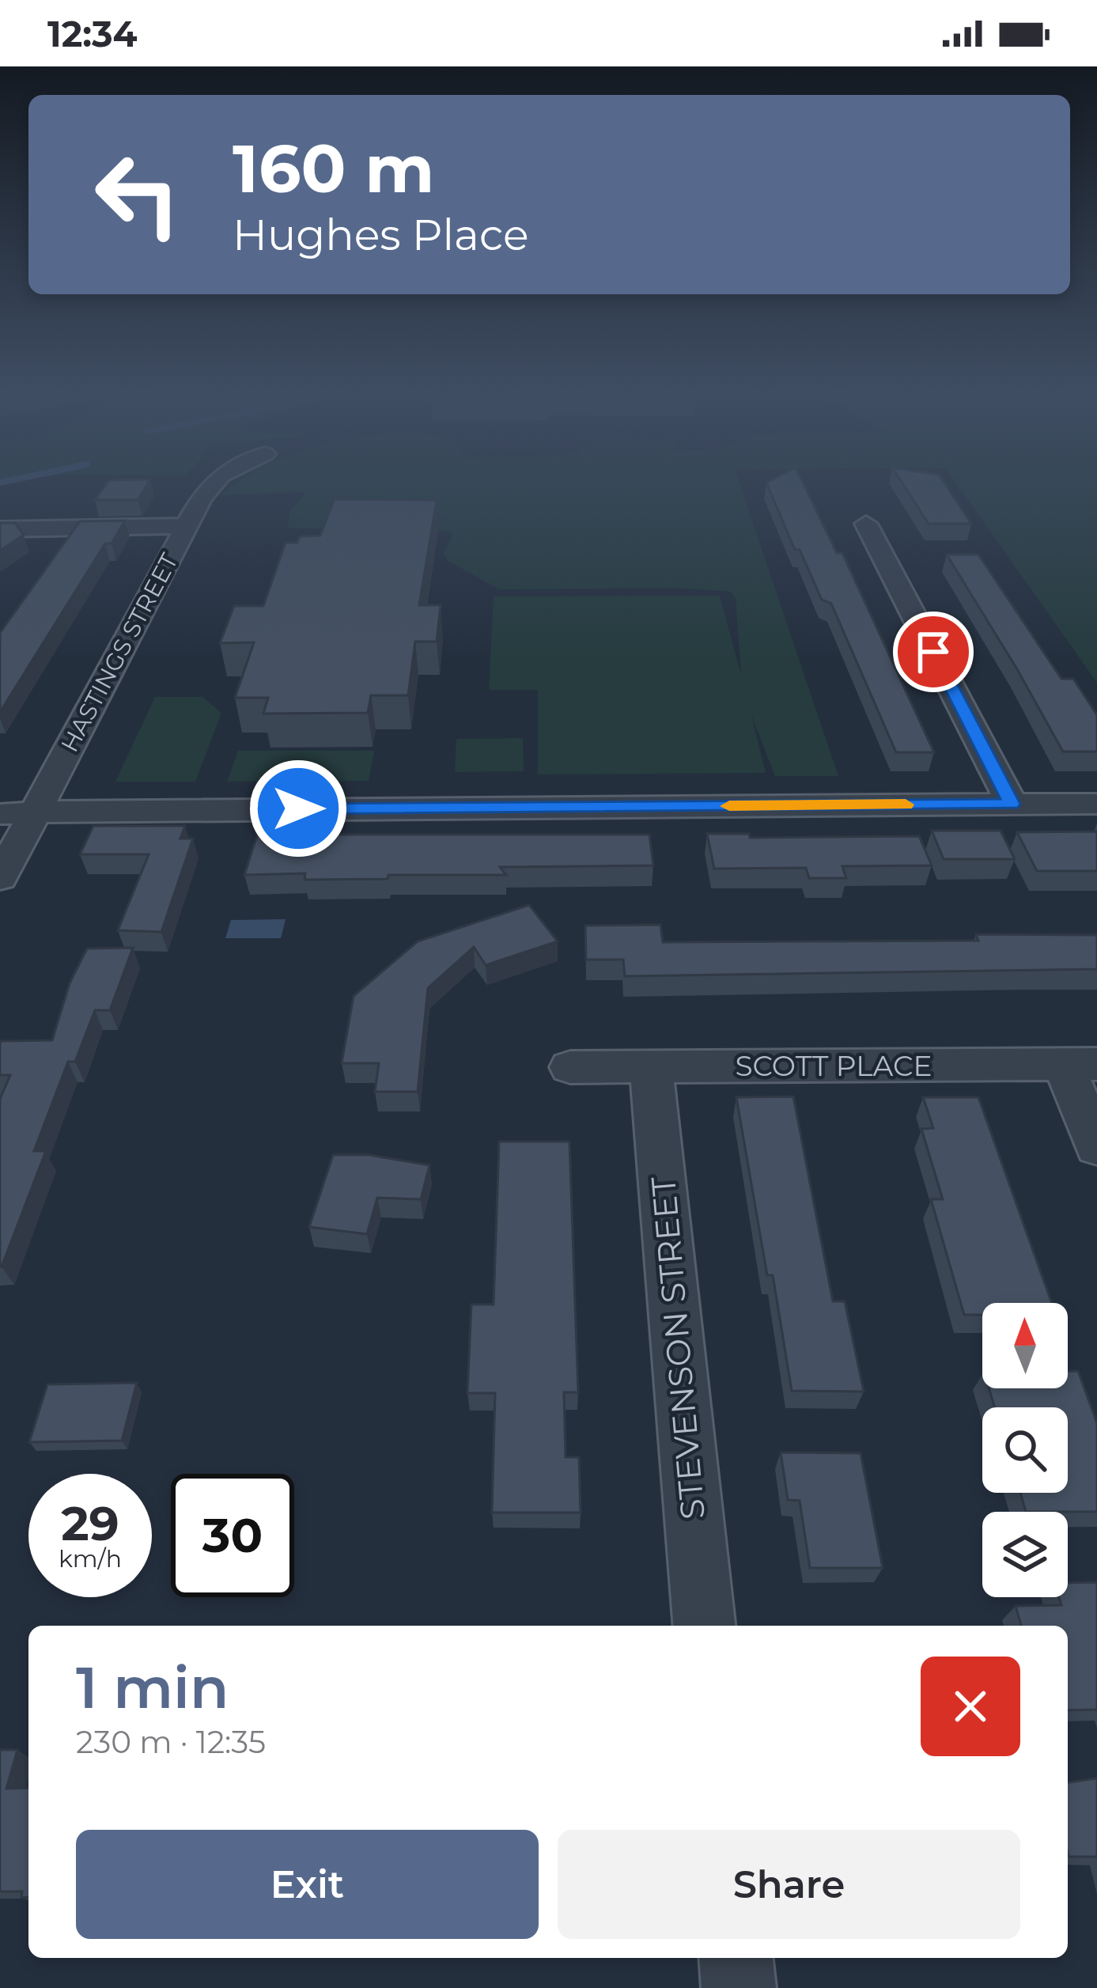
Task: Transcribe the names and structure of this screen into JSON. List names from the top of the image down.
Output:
{
  "streets": {
    "street": ["HASTINGS STREET", "SCOTT PLACE", "STEVENSON STREET"]
  },
  "crossings": [
    ["SCOTT PLACE", "STEVENSON STREET"]
  ],
  "north": "top",
  "page": {
    "status": "12:34",
    "turn": ["160 m", "Hughes Place"],
    "speed": "29 km/h",
    "limit": "30",
    "heading": ["1 min", "230 m · 12:35"],
    "buttons": ["Exit", "Share"]
  }
}
